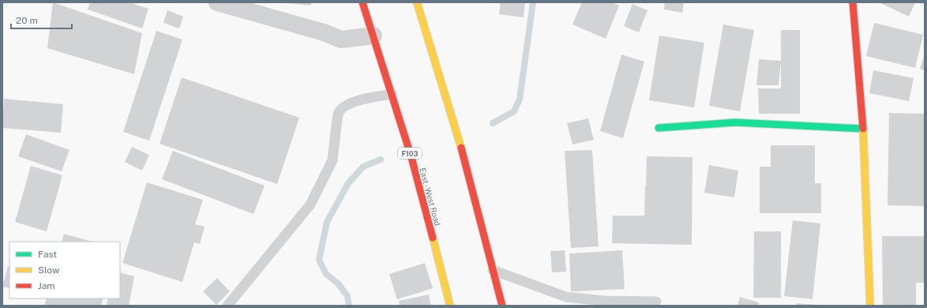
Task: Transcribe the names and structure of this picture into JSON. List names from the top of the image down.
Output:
{
  "streets": {
    "main road": ["F103", "East - West Road"]
  },
  "legend": ["Fast", "Slow", "Jam"],
  "scale_bar": "20 m"
}
